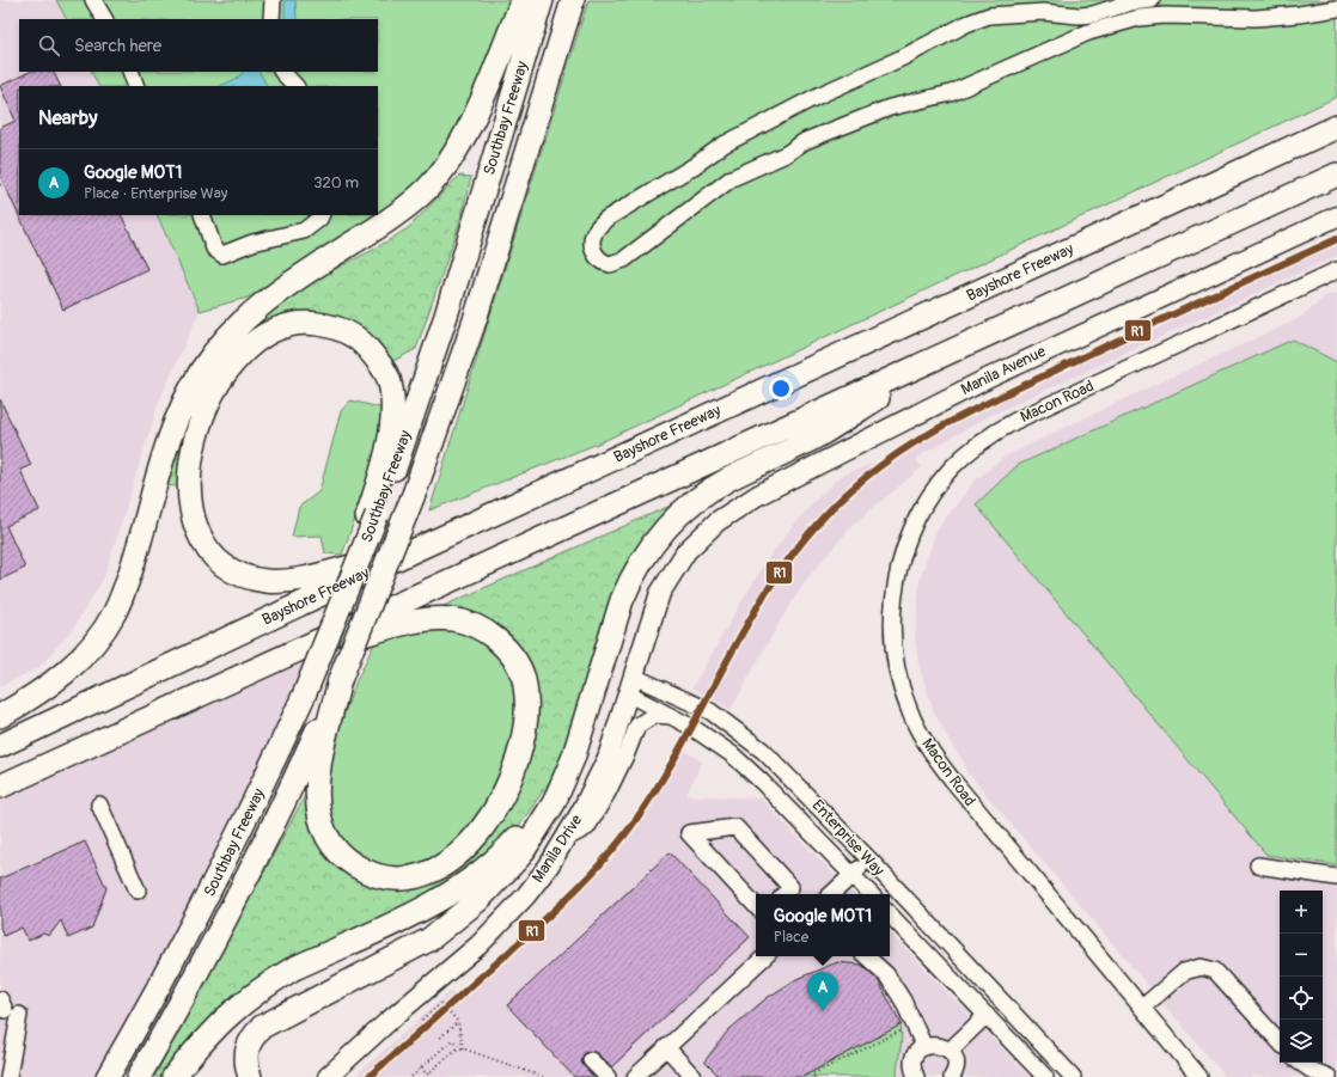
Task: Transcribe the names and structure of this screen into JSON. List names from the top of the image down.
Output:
{
  "streets": {
    "highway": ["Southbay Freeway", "Bayshore Freeway"],
    "main road": ["Manila Avenue", "Manila Drive"],
    "street": ["Macon Road", "Enterprise Way"]
  },
  "crossings": [
    ["Manila Avenue", "Manila Drive"],
    ["Enterprise Way", "Manila Drive"]
  ],
  "lines": ["transit line R1"],
  "page": {
    "search": "Search here",
    "heading": "Nearby",
    "list": [
      {
        "mark": "A",
        "name": "Google MOT1",
        "note": "Place · Enterprise Way",
        "value": "320 m"
      }
    ],
    "map_buttons": ["+", "−"],
    "popup": ["Google MOT1", "Place"],
    "pins": "A"
  }
}
